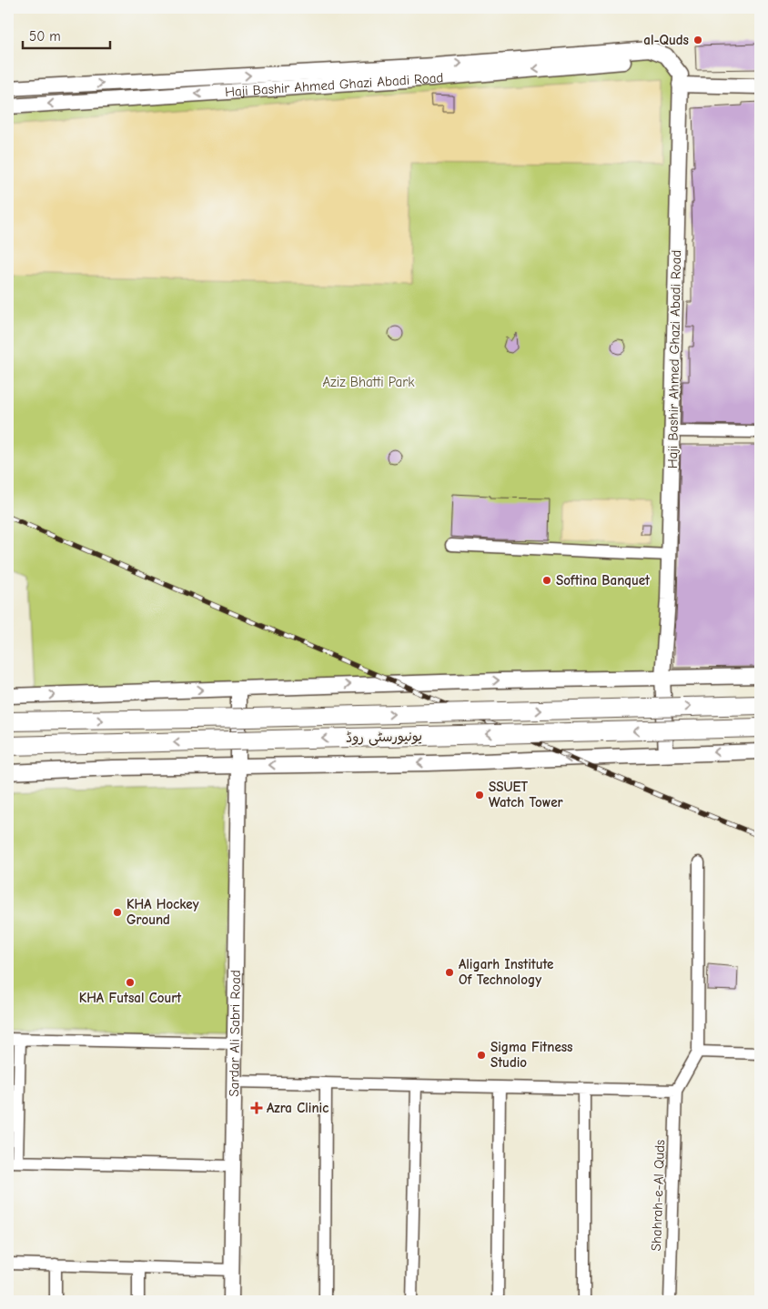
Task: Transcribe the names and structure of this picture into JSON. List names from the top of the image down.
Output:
{
  "streets": {
    "main road": ["یونیورسٹی روڈ"],
    "street": ["Haji Bashir Ahmed Ghazi Abadi Road", "Sardar Ali Sabri Road", "Shahrah-e-Al Quds"]
  },
  "parks": ["Aziz Bhatti Park"],
  "places": {
    "other": [
      "al-Quds",
      "Softina Banquet",
      "SSUET Watch Tower",
      "KHA Hockey Ground",
      "Aligarh Institute Of Technology",
      "KHA Futsal Court",
      "Sigma Fitness Studio"
    ],
    "health": ["Azra Clinic"]
  },
  "scale_bar": "50 m"
}
